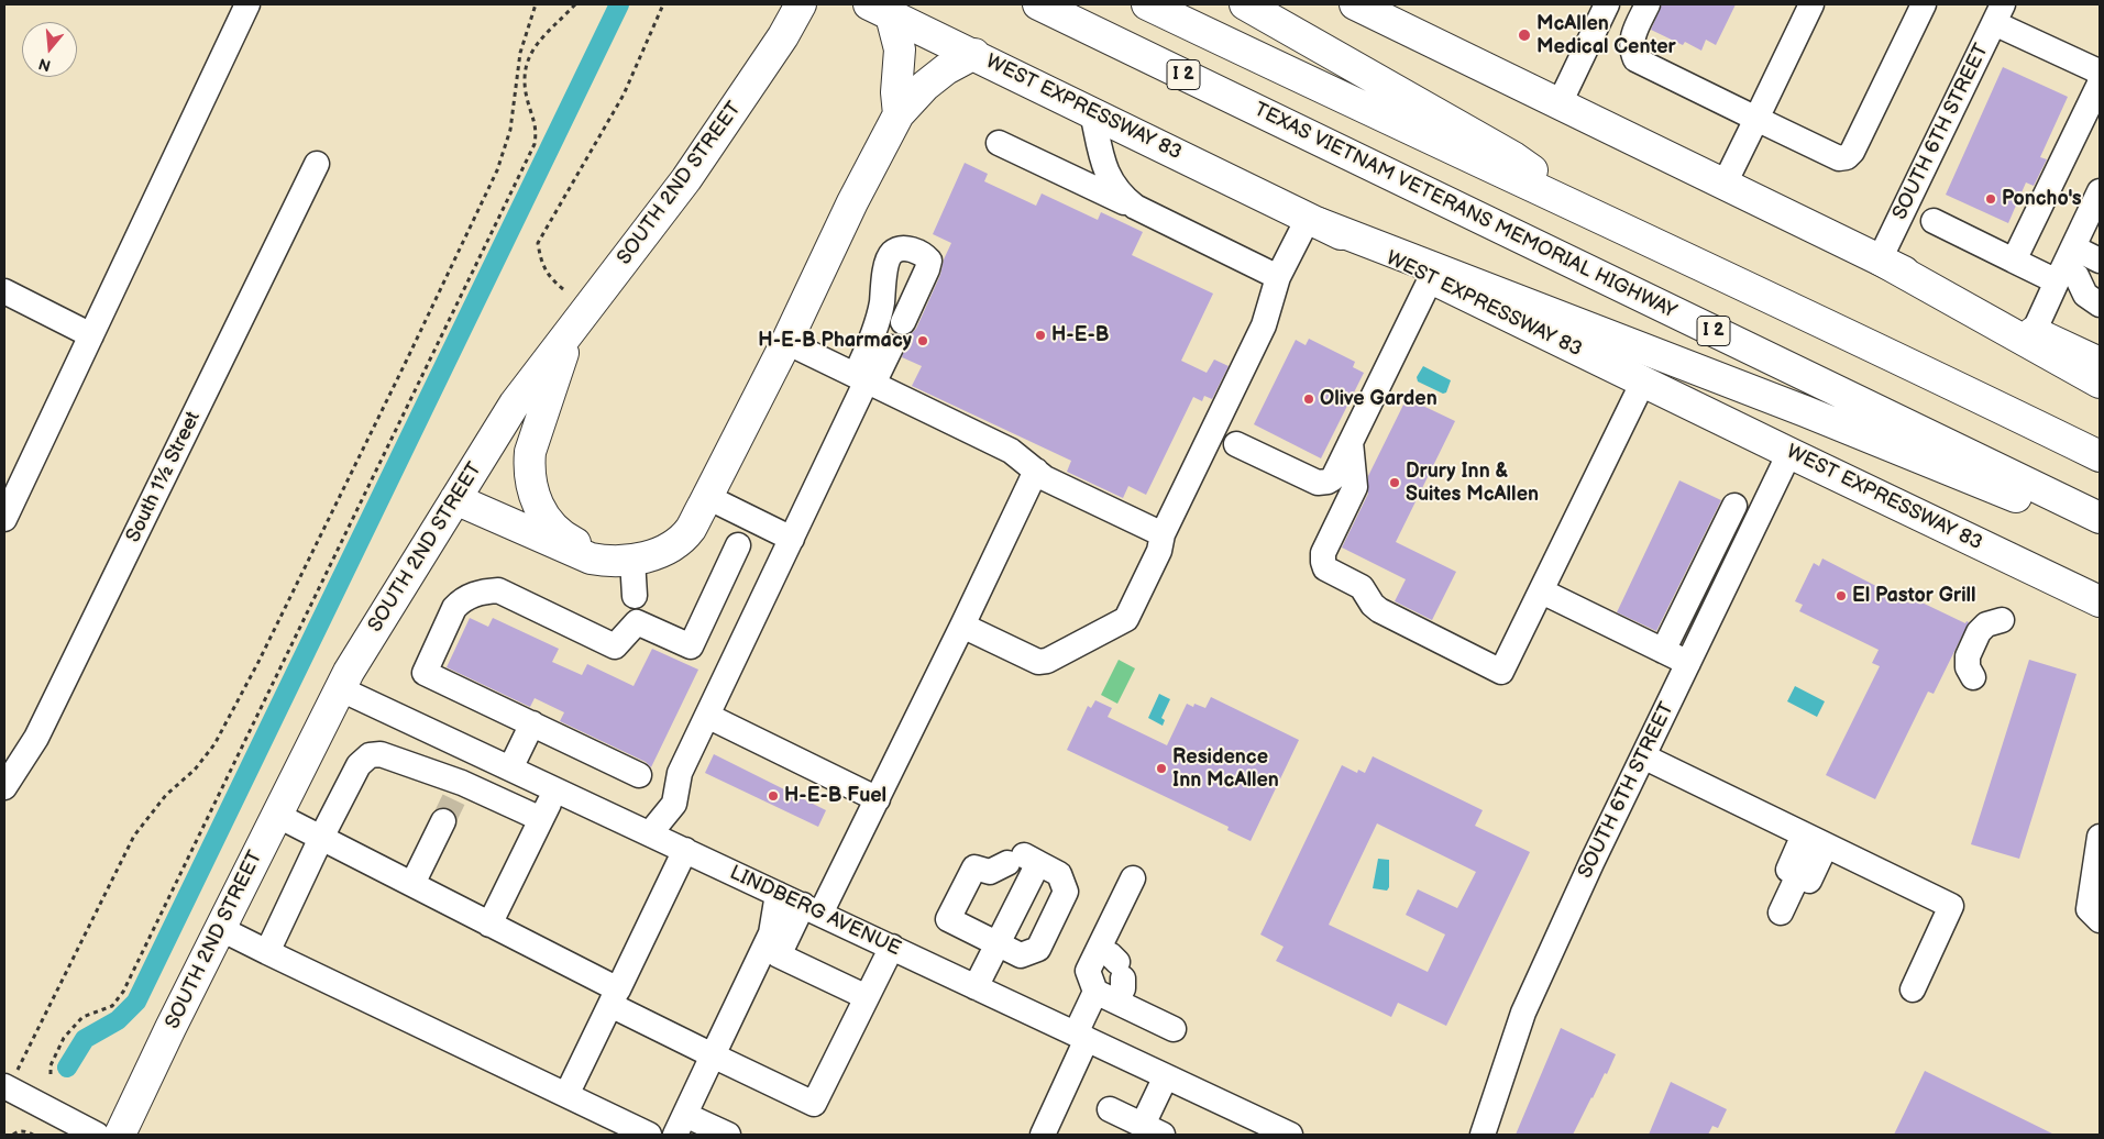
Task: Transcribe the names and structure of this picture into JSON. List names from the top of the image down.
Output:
{
  "streets": {
    "main road": [
      "I 2",
      "WEST EXPRESSWAY 83",
      "SOUTH 2ND STREET",
      "TEXAS VIETNAM VETERANS MEMORIAL HIGHWAY"
    ],
    "street": ["SOUTH 6TH STREET", "South 1½ Street", "LINDBERG AVENUE"]
  },
  "crossings": [
    ["WEST EXPRESSWAY 83", "SOUTH 6TH STREET"],
    ["SOUTH 2ND STREET", "LINDBERG AVENUE"]
  ],
  "places": [
    "McAllen Medical Center",
    "Poncho's",
    "H-E-B",
    "H-E-B Pharmacy",
    "Olive Garden",
    "Drury Inn & Suites McAllen",
    "El Pastor Grill",
    "Residence Inn McAllen",
    "H-E-B Fuel"
  ],
  "north": "bottom"
}
